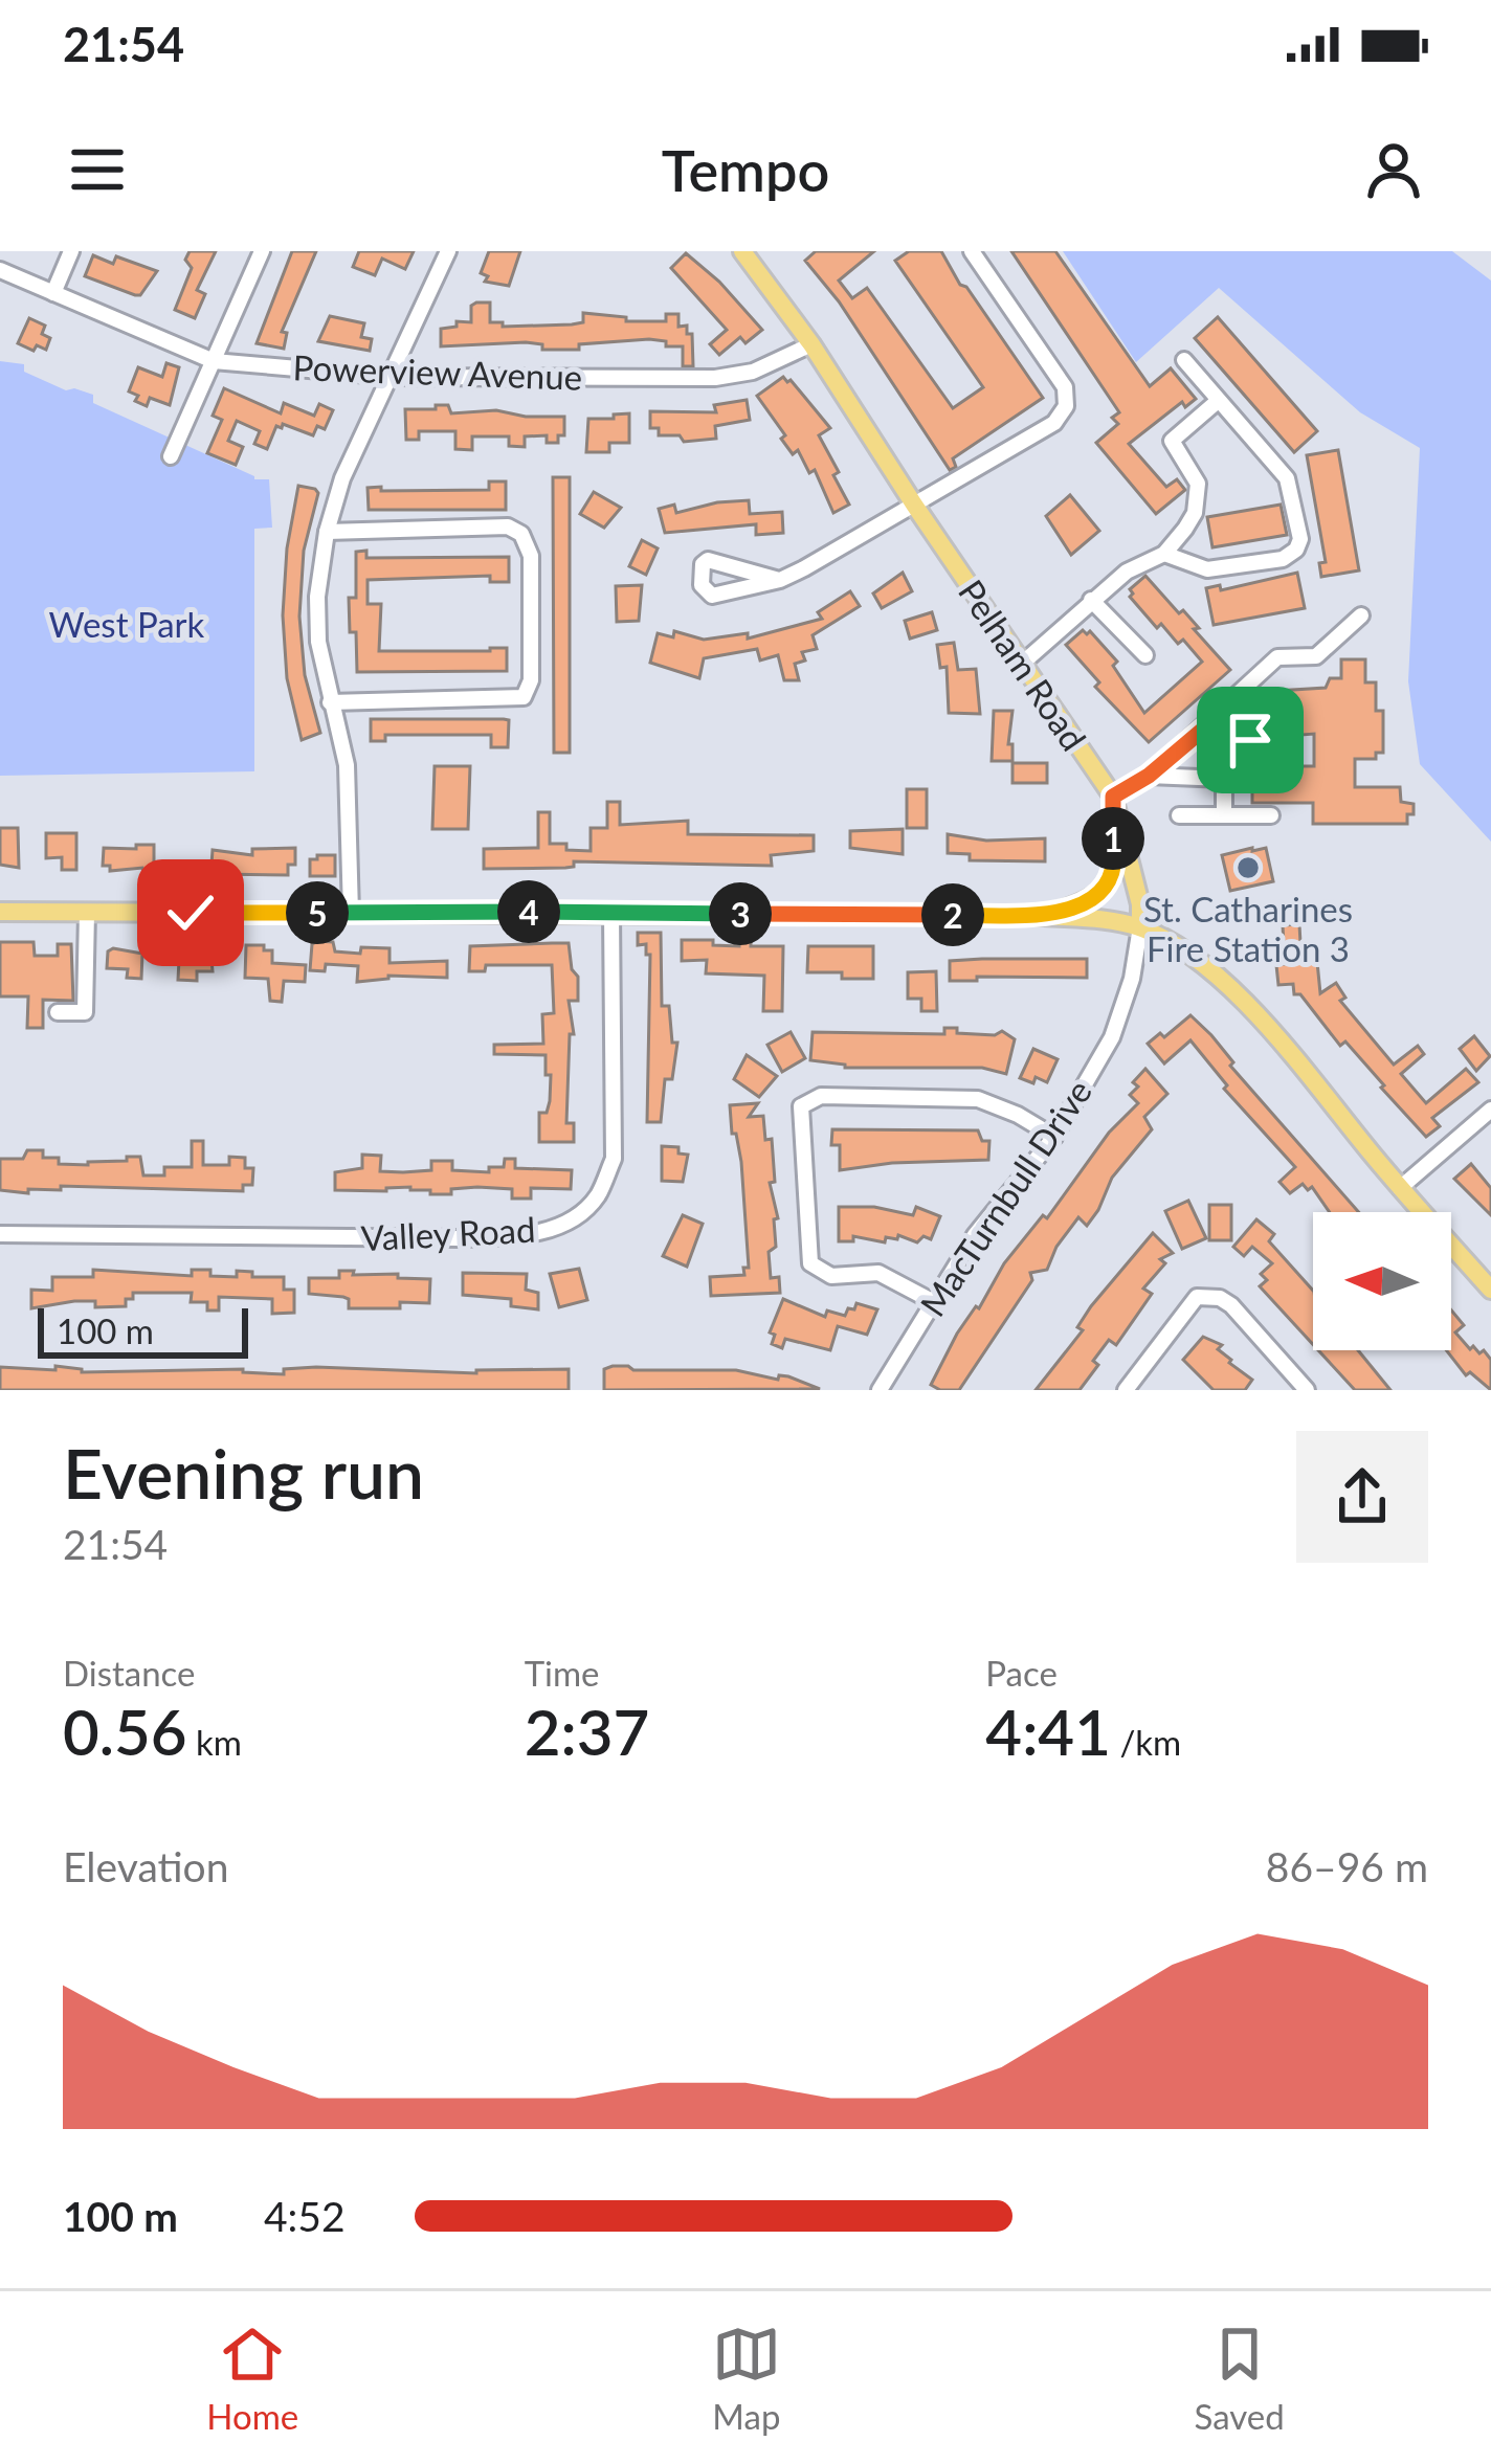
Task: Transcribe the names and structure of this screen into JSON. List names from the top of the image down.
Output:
{
  "streets": {
    "main road": ["Pelham Road"],
    "street": ["Powerview Avenue", "MacTurnbull Drive", "Valley Road"]
  },
  "crossings": [
    ["Powerview Avenue", "Pelham Road"],
    ["Pelham Road", "MacTurnbull Drive"]
  ],
  "parks": ["West Park"],
  "places": ["St. Catharines Fire Station 3"],
  "scale_bar": "100 m",
  "north": "left",
  "page": {
    "status": "21:54",
    "header": "Tempo",
    "pins": [
      "1",
      "4",
      "5",
      "3",
      "2"
    ],
    "scale": "100 m",
    "heading": ["Evening run", "21:54"],
    "stats": [
      ["Distance", "0.56 km"],
      ["Time", "2:37"],
      ["Pace", "4:41 /km"]
    ],
    "chart": ["Elevation", "86–96 m"],
    "list": [
      {
        "name": "100 m",
        "note": "4:52"
      }
    ],
    "tabs": ["Home", "Map", "Saved"]
  }
}
